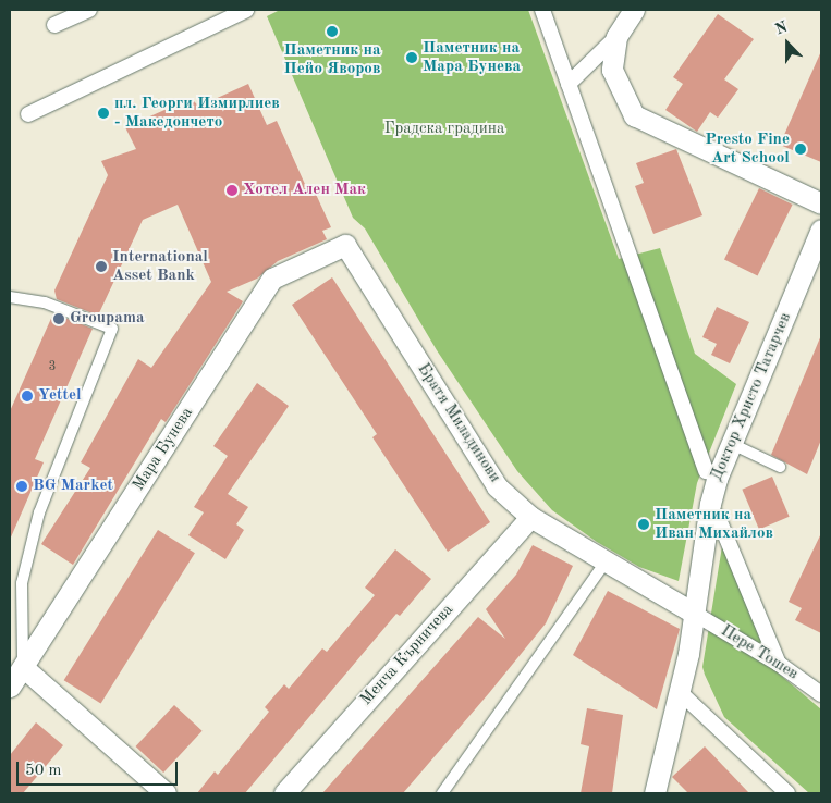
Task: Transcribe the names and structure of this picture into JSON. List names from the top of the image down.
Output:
{
  "streets": {
    "street": [
      "Доктор Христо Татарчев",
      "Братя Миладинови",
      "Мара Бунева",
      "Пере Тошев",
      "Менча Кърничева"
    ]
  },
  "crossings": [
    ["Доктор Христо Татарчев", "Братя Миладинови"],
    ["Доктор Христо Татарчев", "Пере Тошев"],
    ["Братя Миладинови", "Мара Бунева"],
    ["Братя Миладинови", "Пере Тошев"],
    ["Братя Миладинови", "Менча Кърничева"]
  ],
  "parks": ["Градска градина"],
  "places": [
    "Паметник на Пейо Яворов",
    "Паметник на Мара Бунева",
    "пл. Георги Измирлиев - Македончето",
    "Presto Fine Art School",
    "Хотел Ален Мак",
    "International Asset Bank",
    "Groupama",
    "Yettel",
    "BG Market",
    "Паметник на Иван Михайлов"
  ],
  "house_numbers": ["3"],
  "scale_bar": "50 m",
  "north": "top"
}
